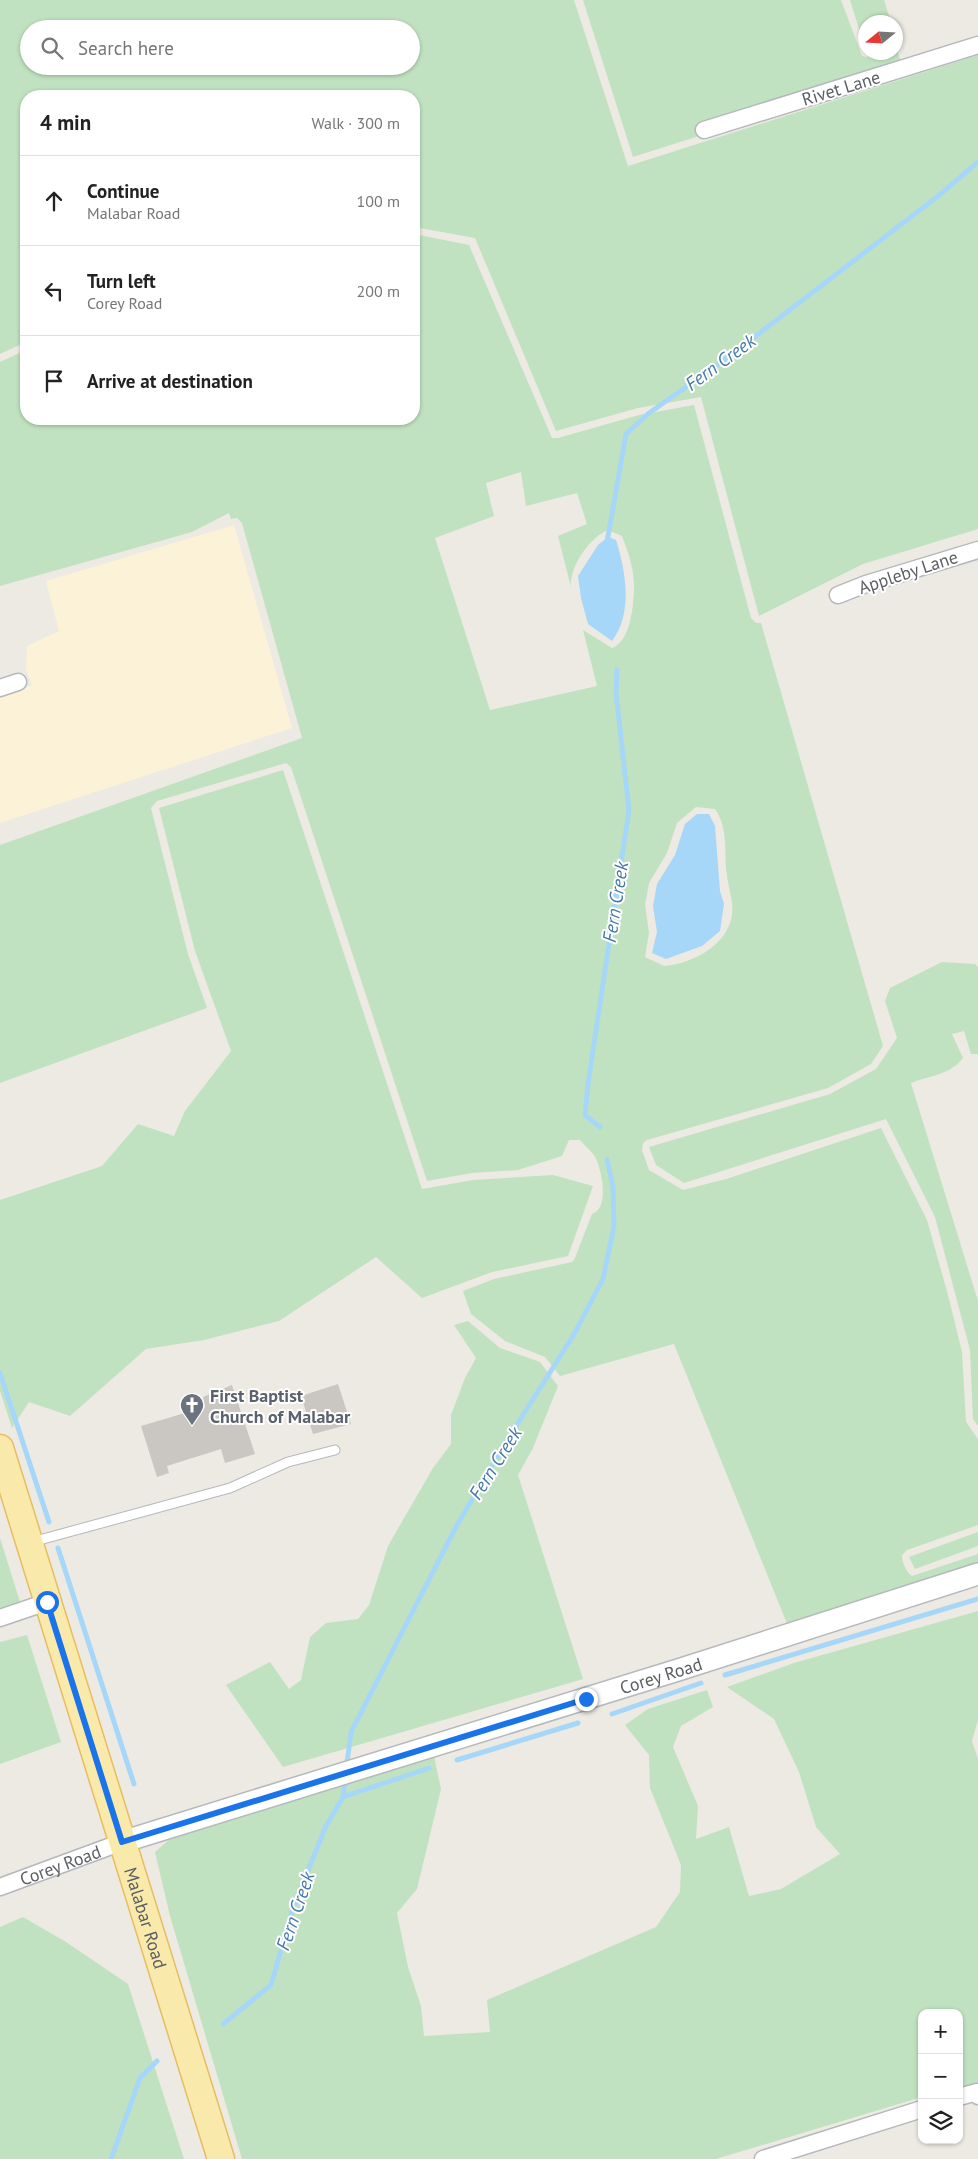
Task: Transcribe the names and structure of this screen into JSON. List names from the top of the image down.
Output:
{
  "streets": {
    "main road": ["Malabar Road"],
    "street": ["Rivet Lane", "Appleby Lane", "Corey Road"]
  },
  "crossings": [
    ["Corey Road", "Malabar Road"]
  ],
  "water": ["Fern Creek"],
  "places": {
    "church": ["First Baptist Church of Malabar"]
  },
  "north": "left",
  "page": {
    "search": "Search here",
    "heading": ["4 min", "Walk · 300 m"],
    "list": [
      ["Continue", "Malabar Road", "100 m"],
      ["Turn left", "Corey Road", "200 m"],
      "Arrive at destination"
    ],
    "map_buttons": ["+", "−"]
  }
}
